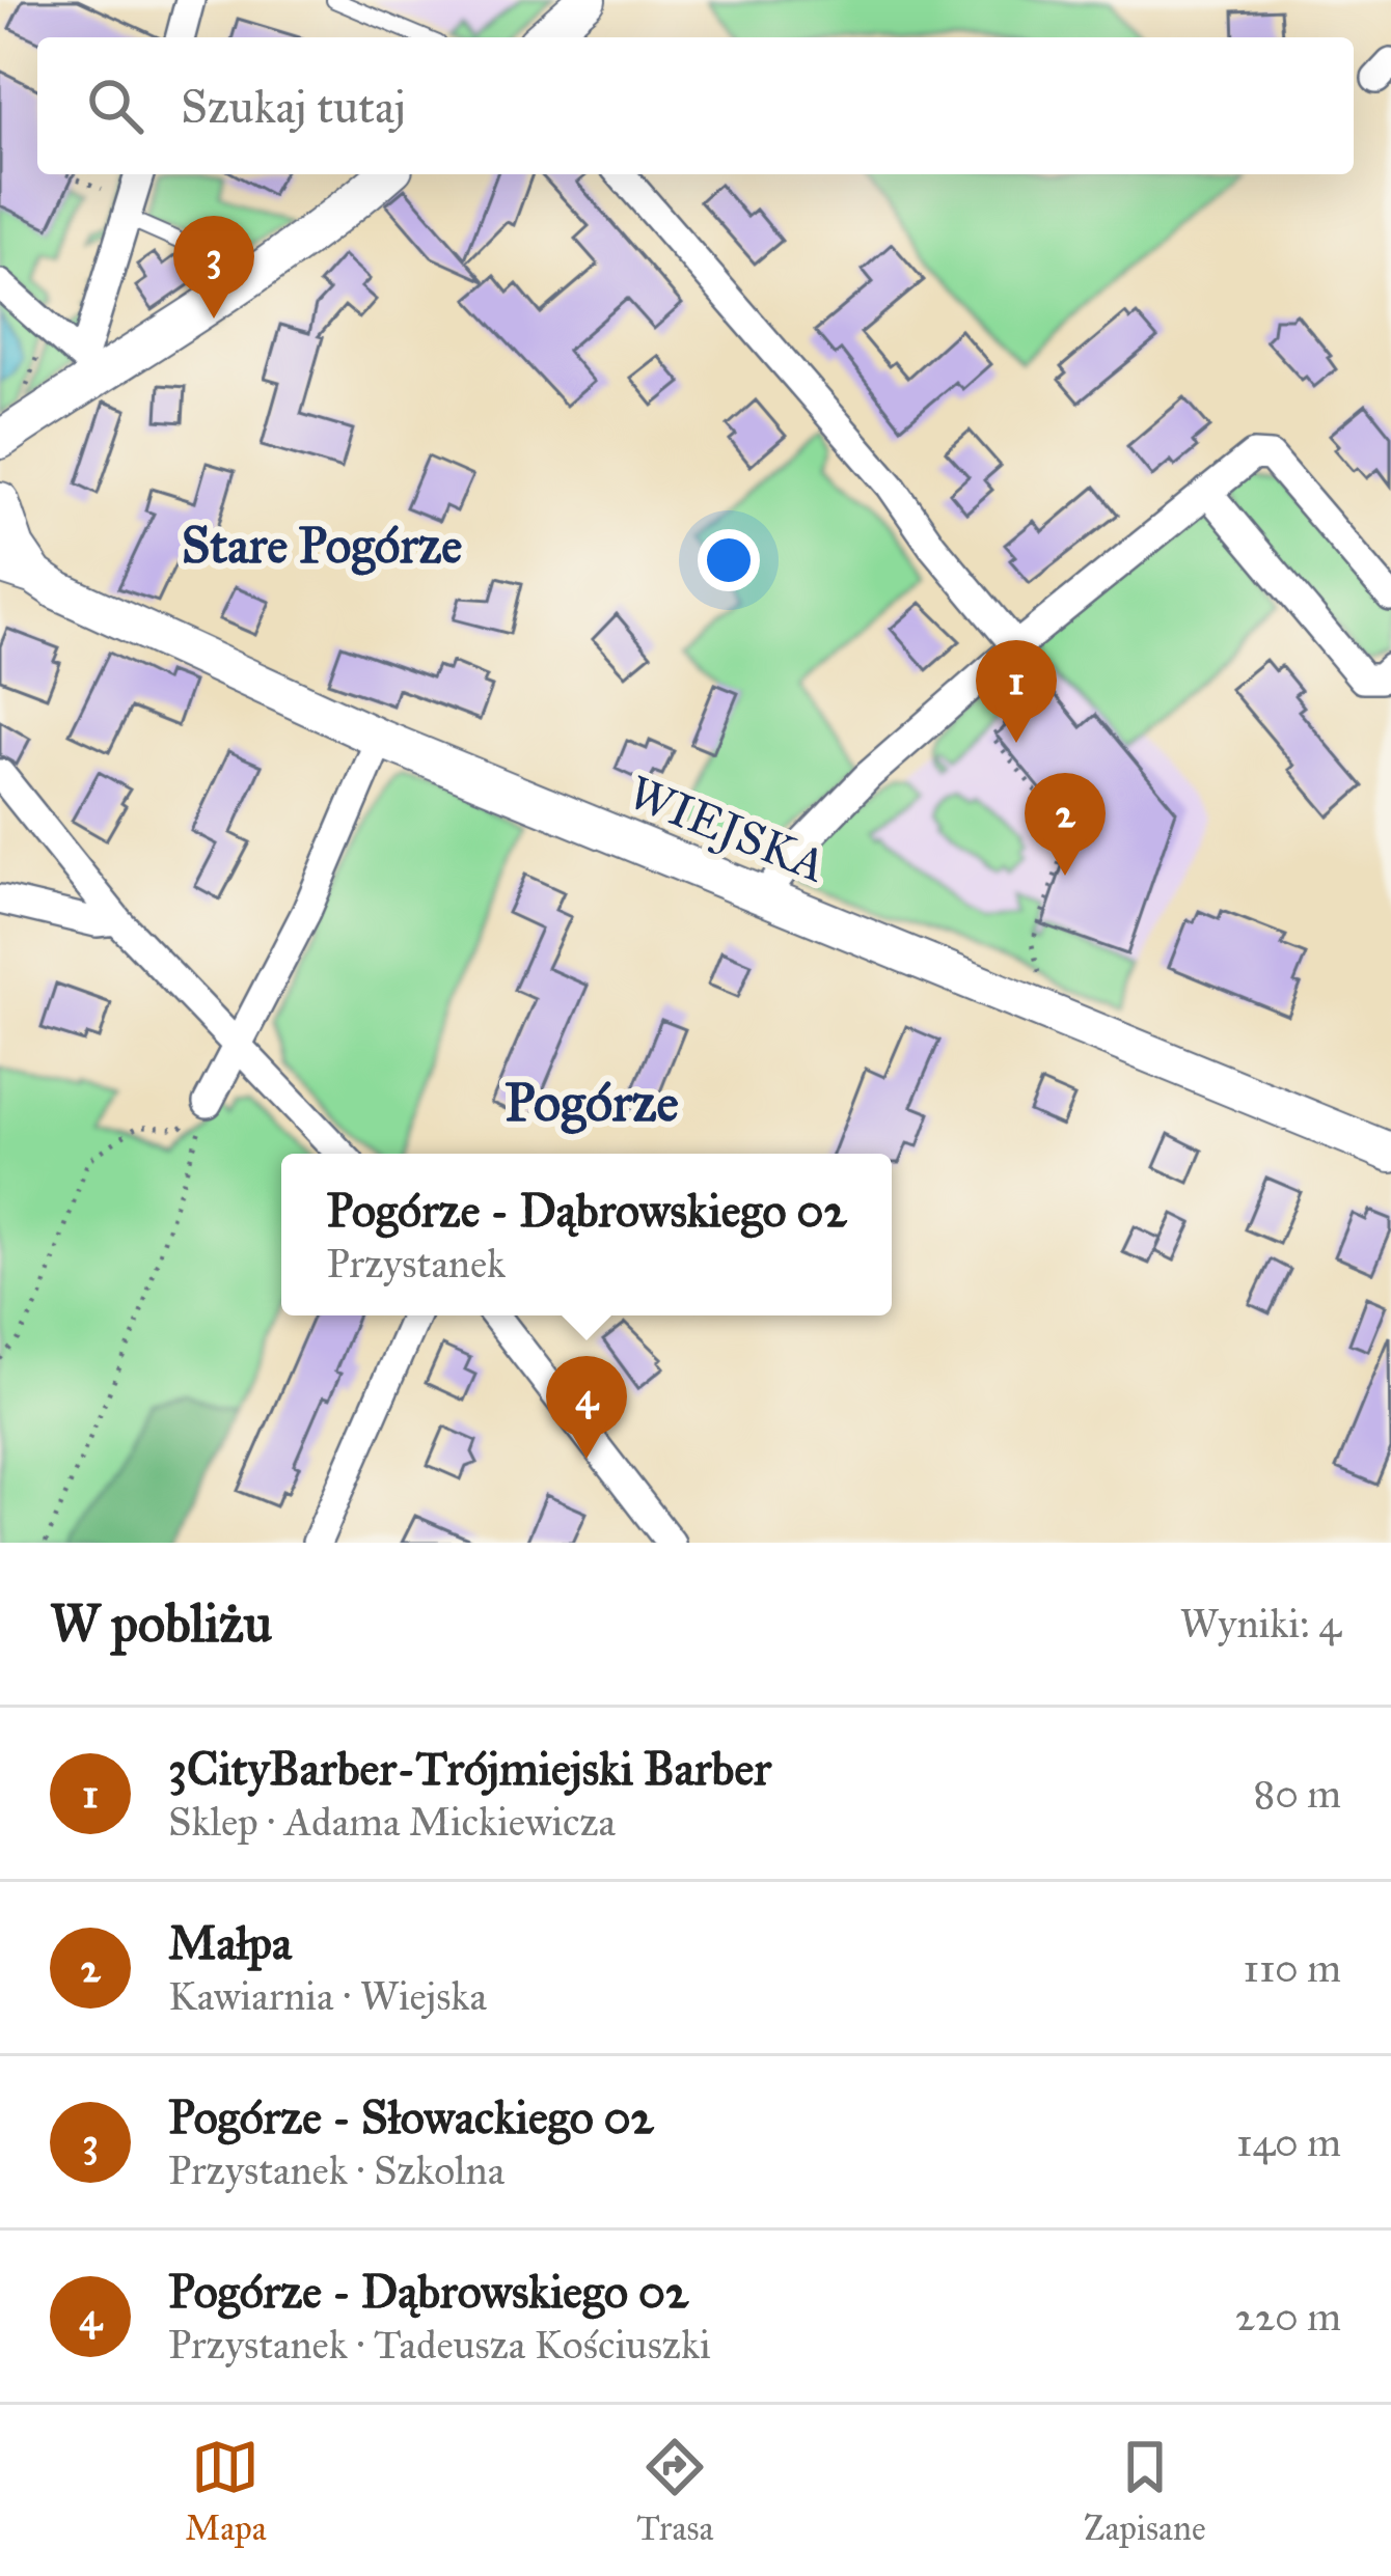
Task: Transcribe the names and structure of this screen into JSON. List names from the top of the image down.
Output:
{
  "streets": {
    "street": ["WIEJSKA"]
  },
  "districts": ["Stare Pogórze", "Pogórze"],
  "page": {
    "search": "Szukaj tutaj",
    "pins": [
      "3",
      "1",
      "2",
      "4"
    ],
    "popup": ["Pogórze - Dąbrowskiego 02", "Przystanek"],
    "heading": ["W pobliżu", "Wyniki: 4"],
    "list": [
      {
        "mark": "1",
        "name": "3CityBarber-Trójmiejski Barber",
        "note": "Sklep · Adama Mickiewicza",
        "value": "80 m"
      },
      {
        "mark": "2",
        "name": "Małpa",
        "note": "Kawiarnia · Wiejska",
        "value": "110 m"
      },
      {
        "mark": "3",
        "name": "Pogórze - Słowackiego 02",
        "note": "Przystanek · Szkolna",
        "value": "140 m"
      },
      {
        "mark": "4",
        "name": "Pogórze - Dąbrowskiego 02",
        "note": "Przystanek · Tadeusza Kościuszki",
        "value": "220 m"
      }
    ],
    "nav": ["Mapa", "Trasa", "Zapisane"]
  }
}
